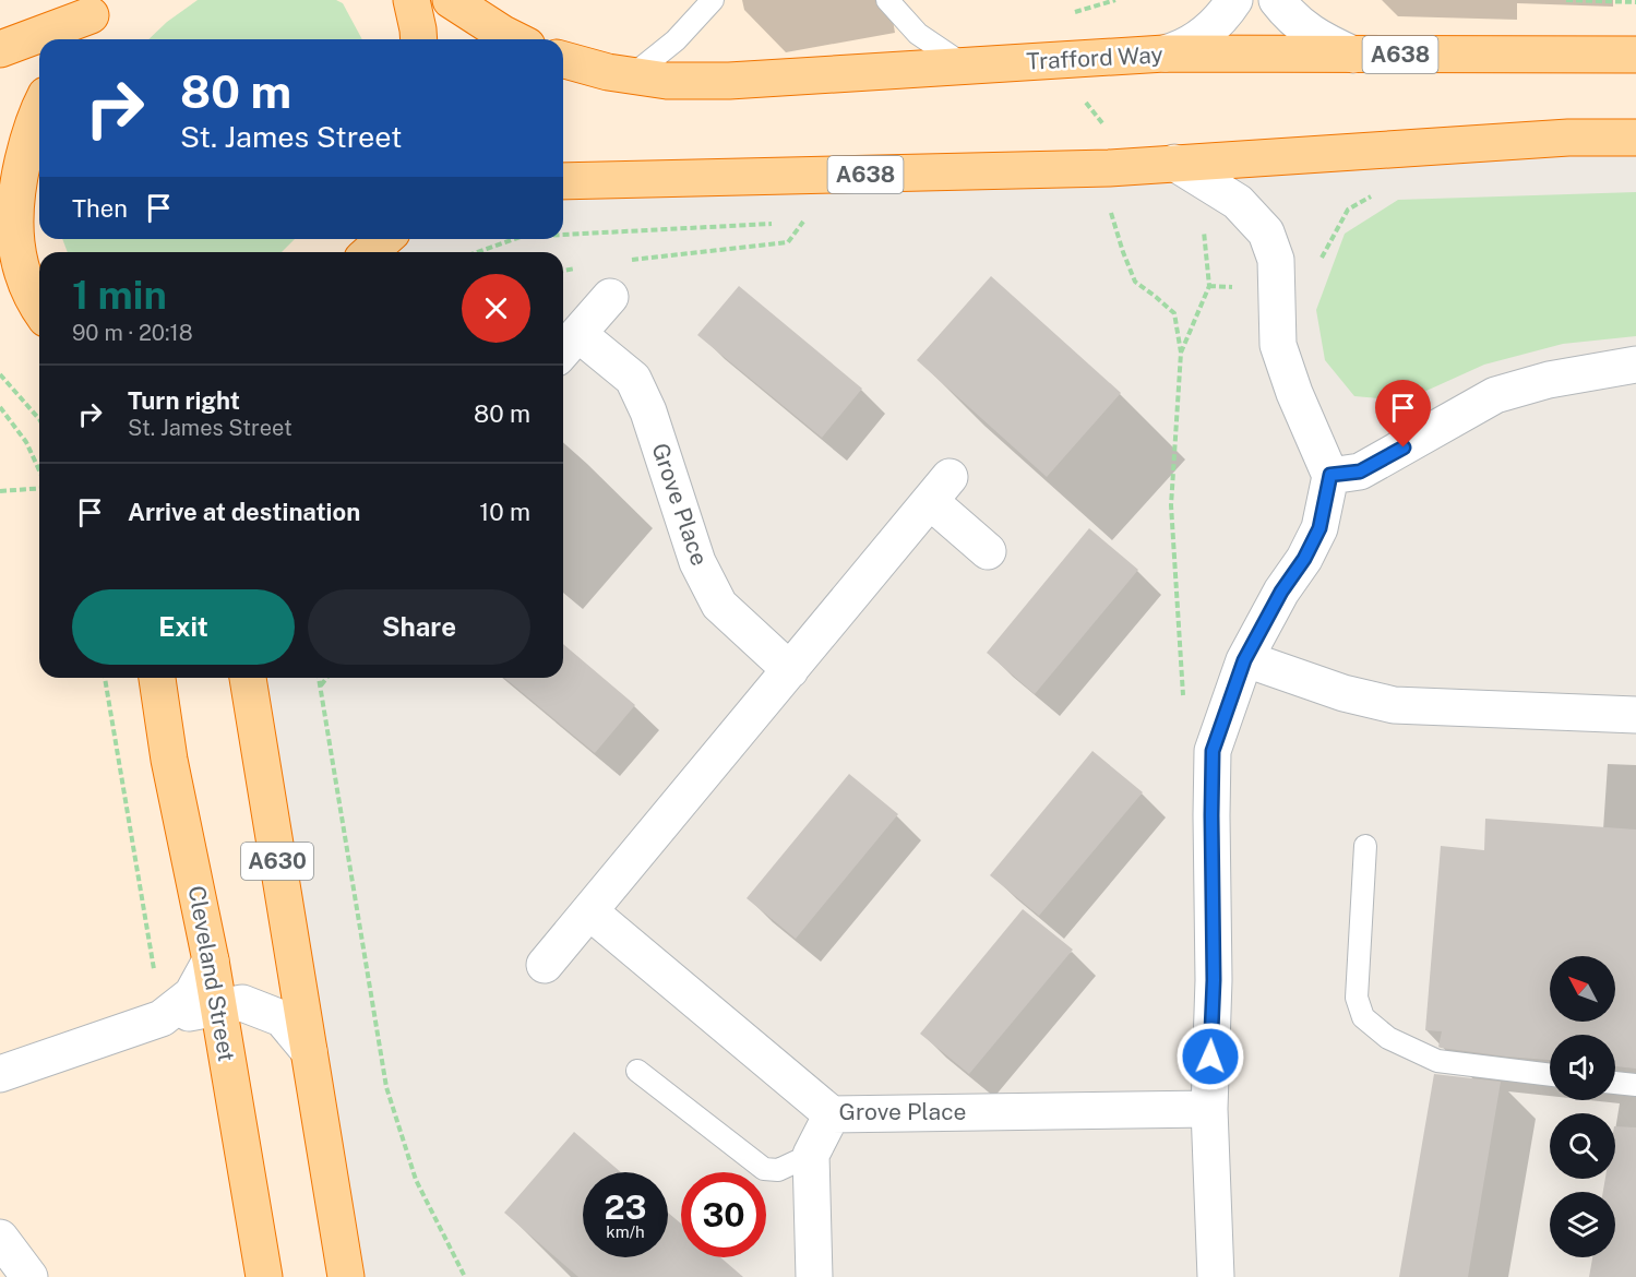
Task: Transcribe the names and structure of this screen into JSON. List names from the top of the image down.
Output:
{
  "streets": {
    "highway": [
      "A638",
      "Trafford Way",
      "A630",
      "Cleveland Street"
    ],
    "street": ["Grove Place"]
  },
  "north": "top left",
  "page": {
    "turn": ["80 m", "St. James Street"],
    "then": "Then",
    "heading": ["1 min", "90 m · 20:18"],
    "list": [
      {
        "name": "Turn right",
        "note": "St. James Street",
        "value": "80 m"
      },
      {
        "name": "Arrive at destination",
        "value": "10 m"
      }
    ],
    "buttons": ["Exit", "Share"],
    "speed": "23 km/h",
    "limit": "30"
  }
}
